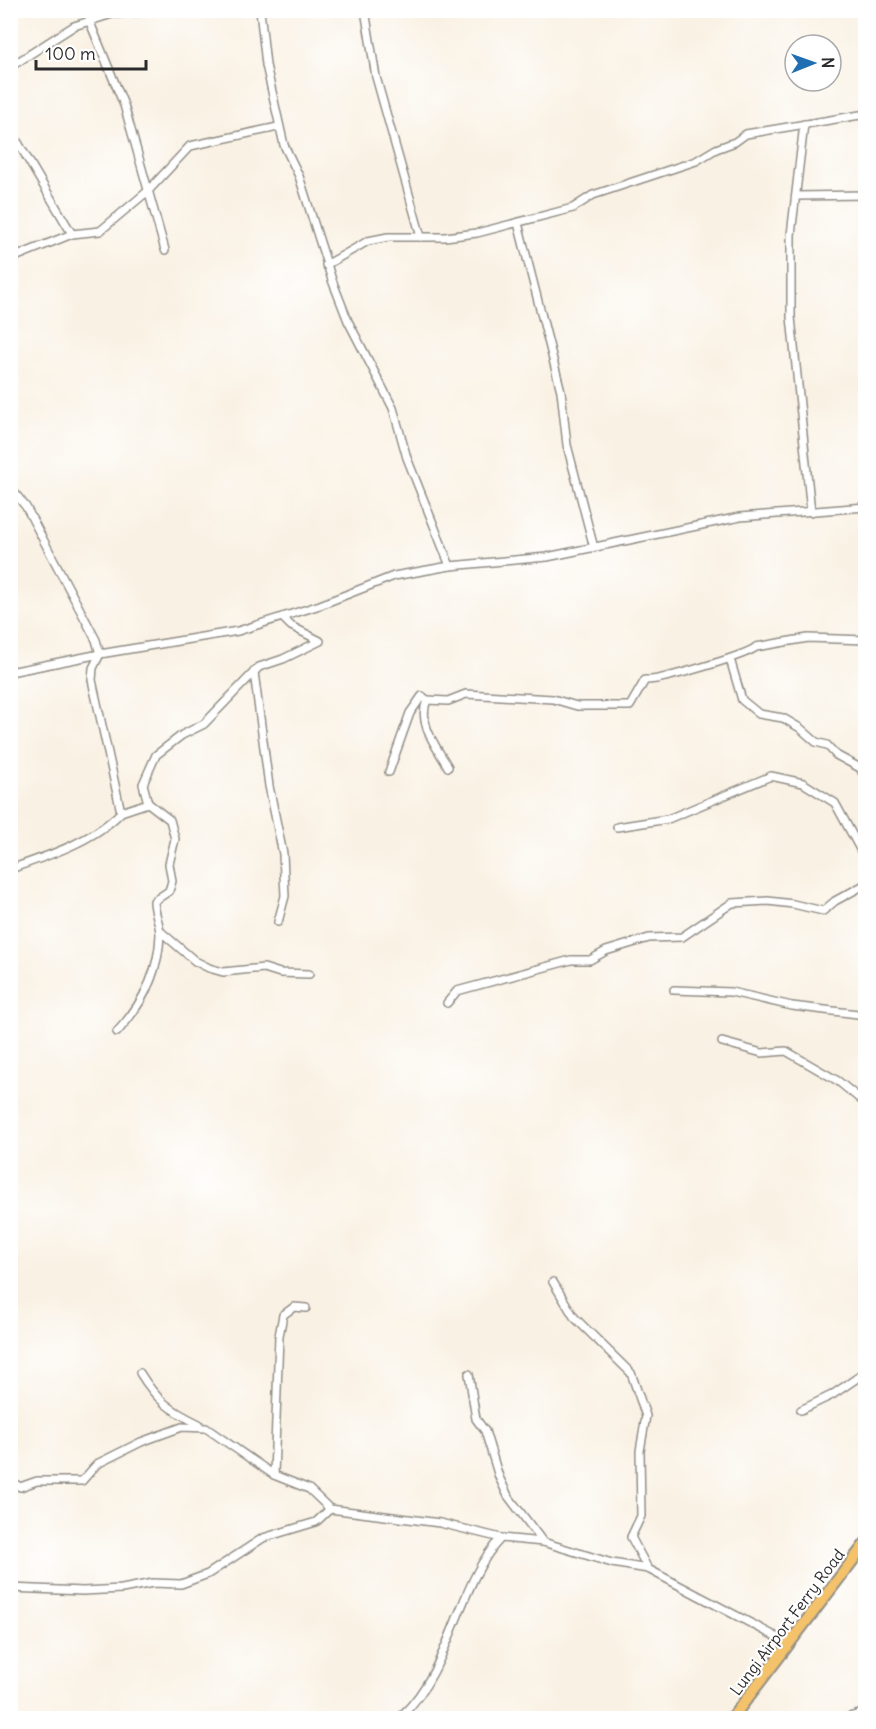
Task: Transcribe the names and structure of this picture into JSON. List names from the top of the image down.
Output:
{
  "streets": {
    "main road": ["Lungi Airport Ferry Road"]
  },
  "scale_bar": "100 m",
  "north": "right"
}
